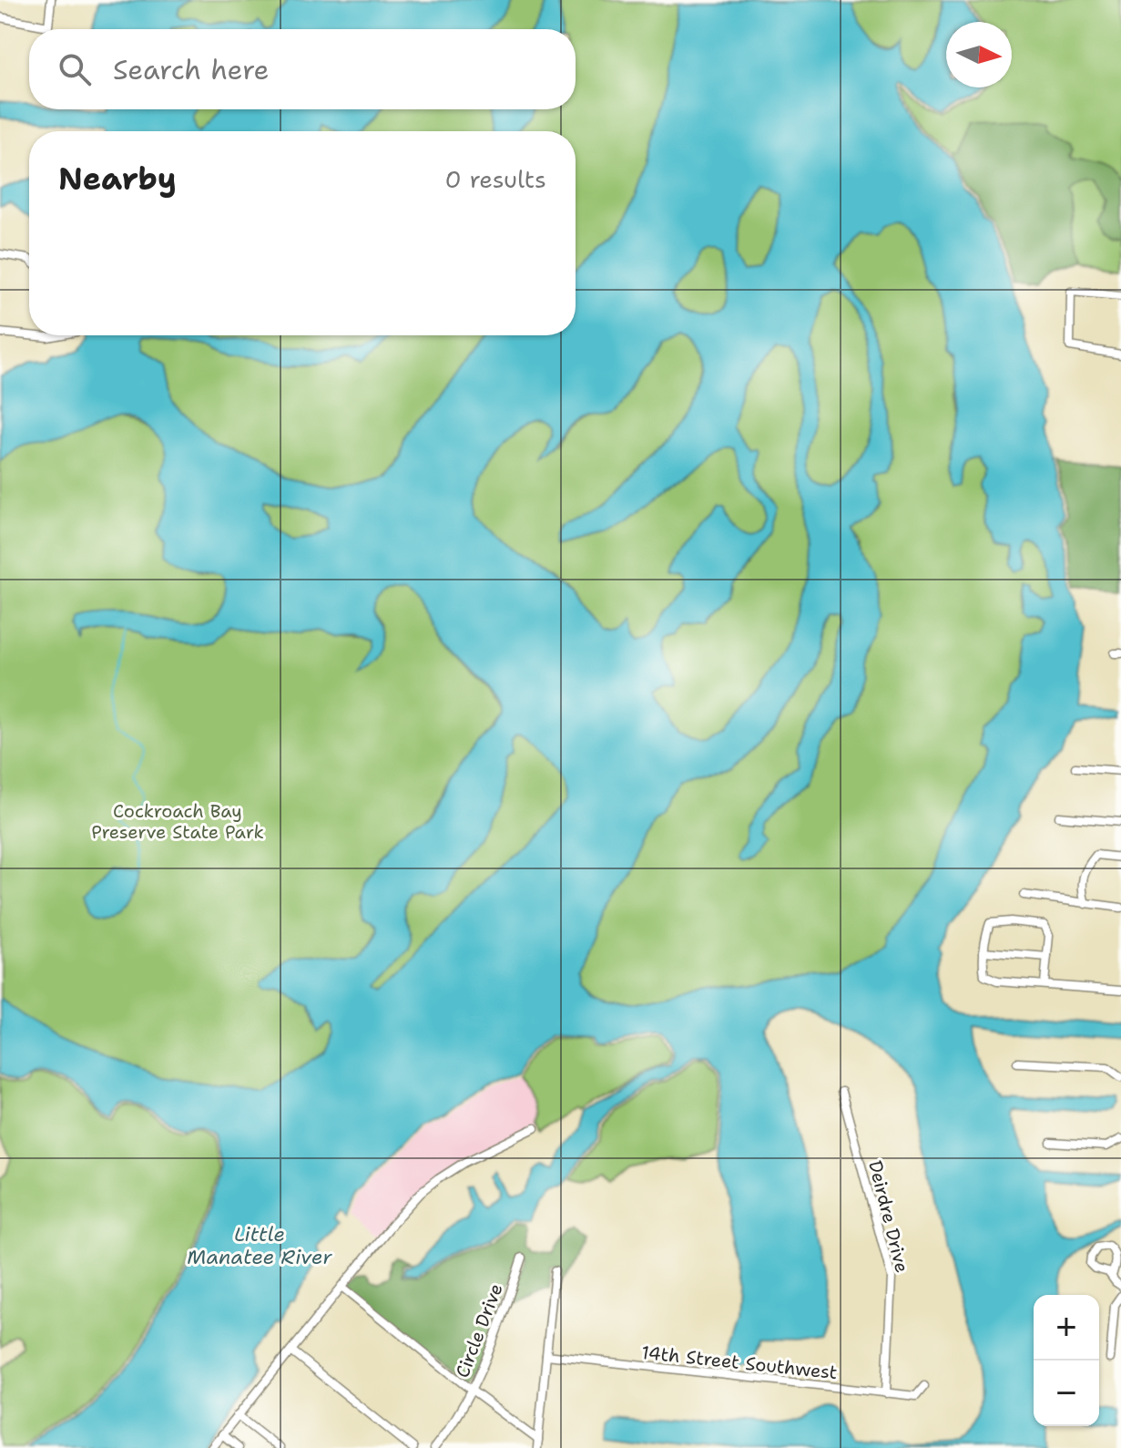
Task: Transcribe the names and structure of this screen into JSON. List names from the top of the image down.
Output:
{
  "streets": {
    "street": ["Deirdre Drive", "Circle Drive", "14th Street Southwest"]
  },
  "crossings": [
    ["Deirdre Drive", "14th Street Southwest"]
  ],
  "water": ["Little Manatee River"],
  "parks": ["Cockroach Bay Preserve State Park"],
  "north": "right",
  "page": {
    "search": "Search here",
    "heading": ["Nearby", "0 results"],
    "map_buttons": ["+", "−"]
  }
}
